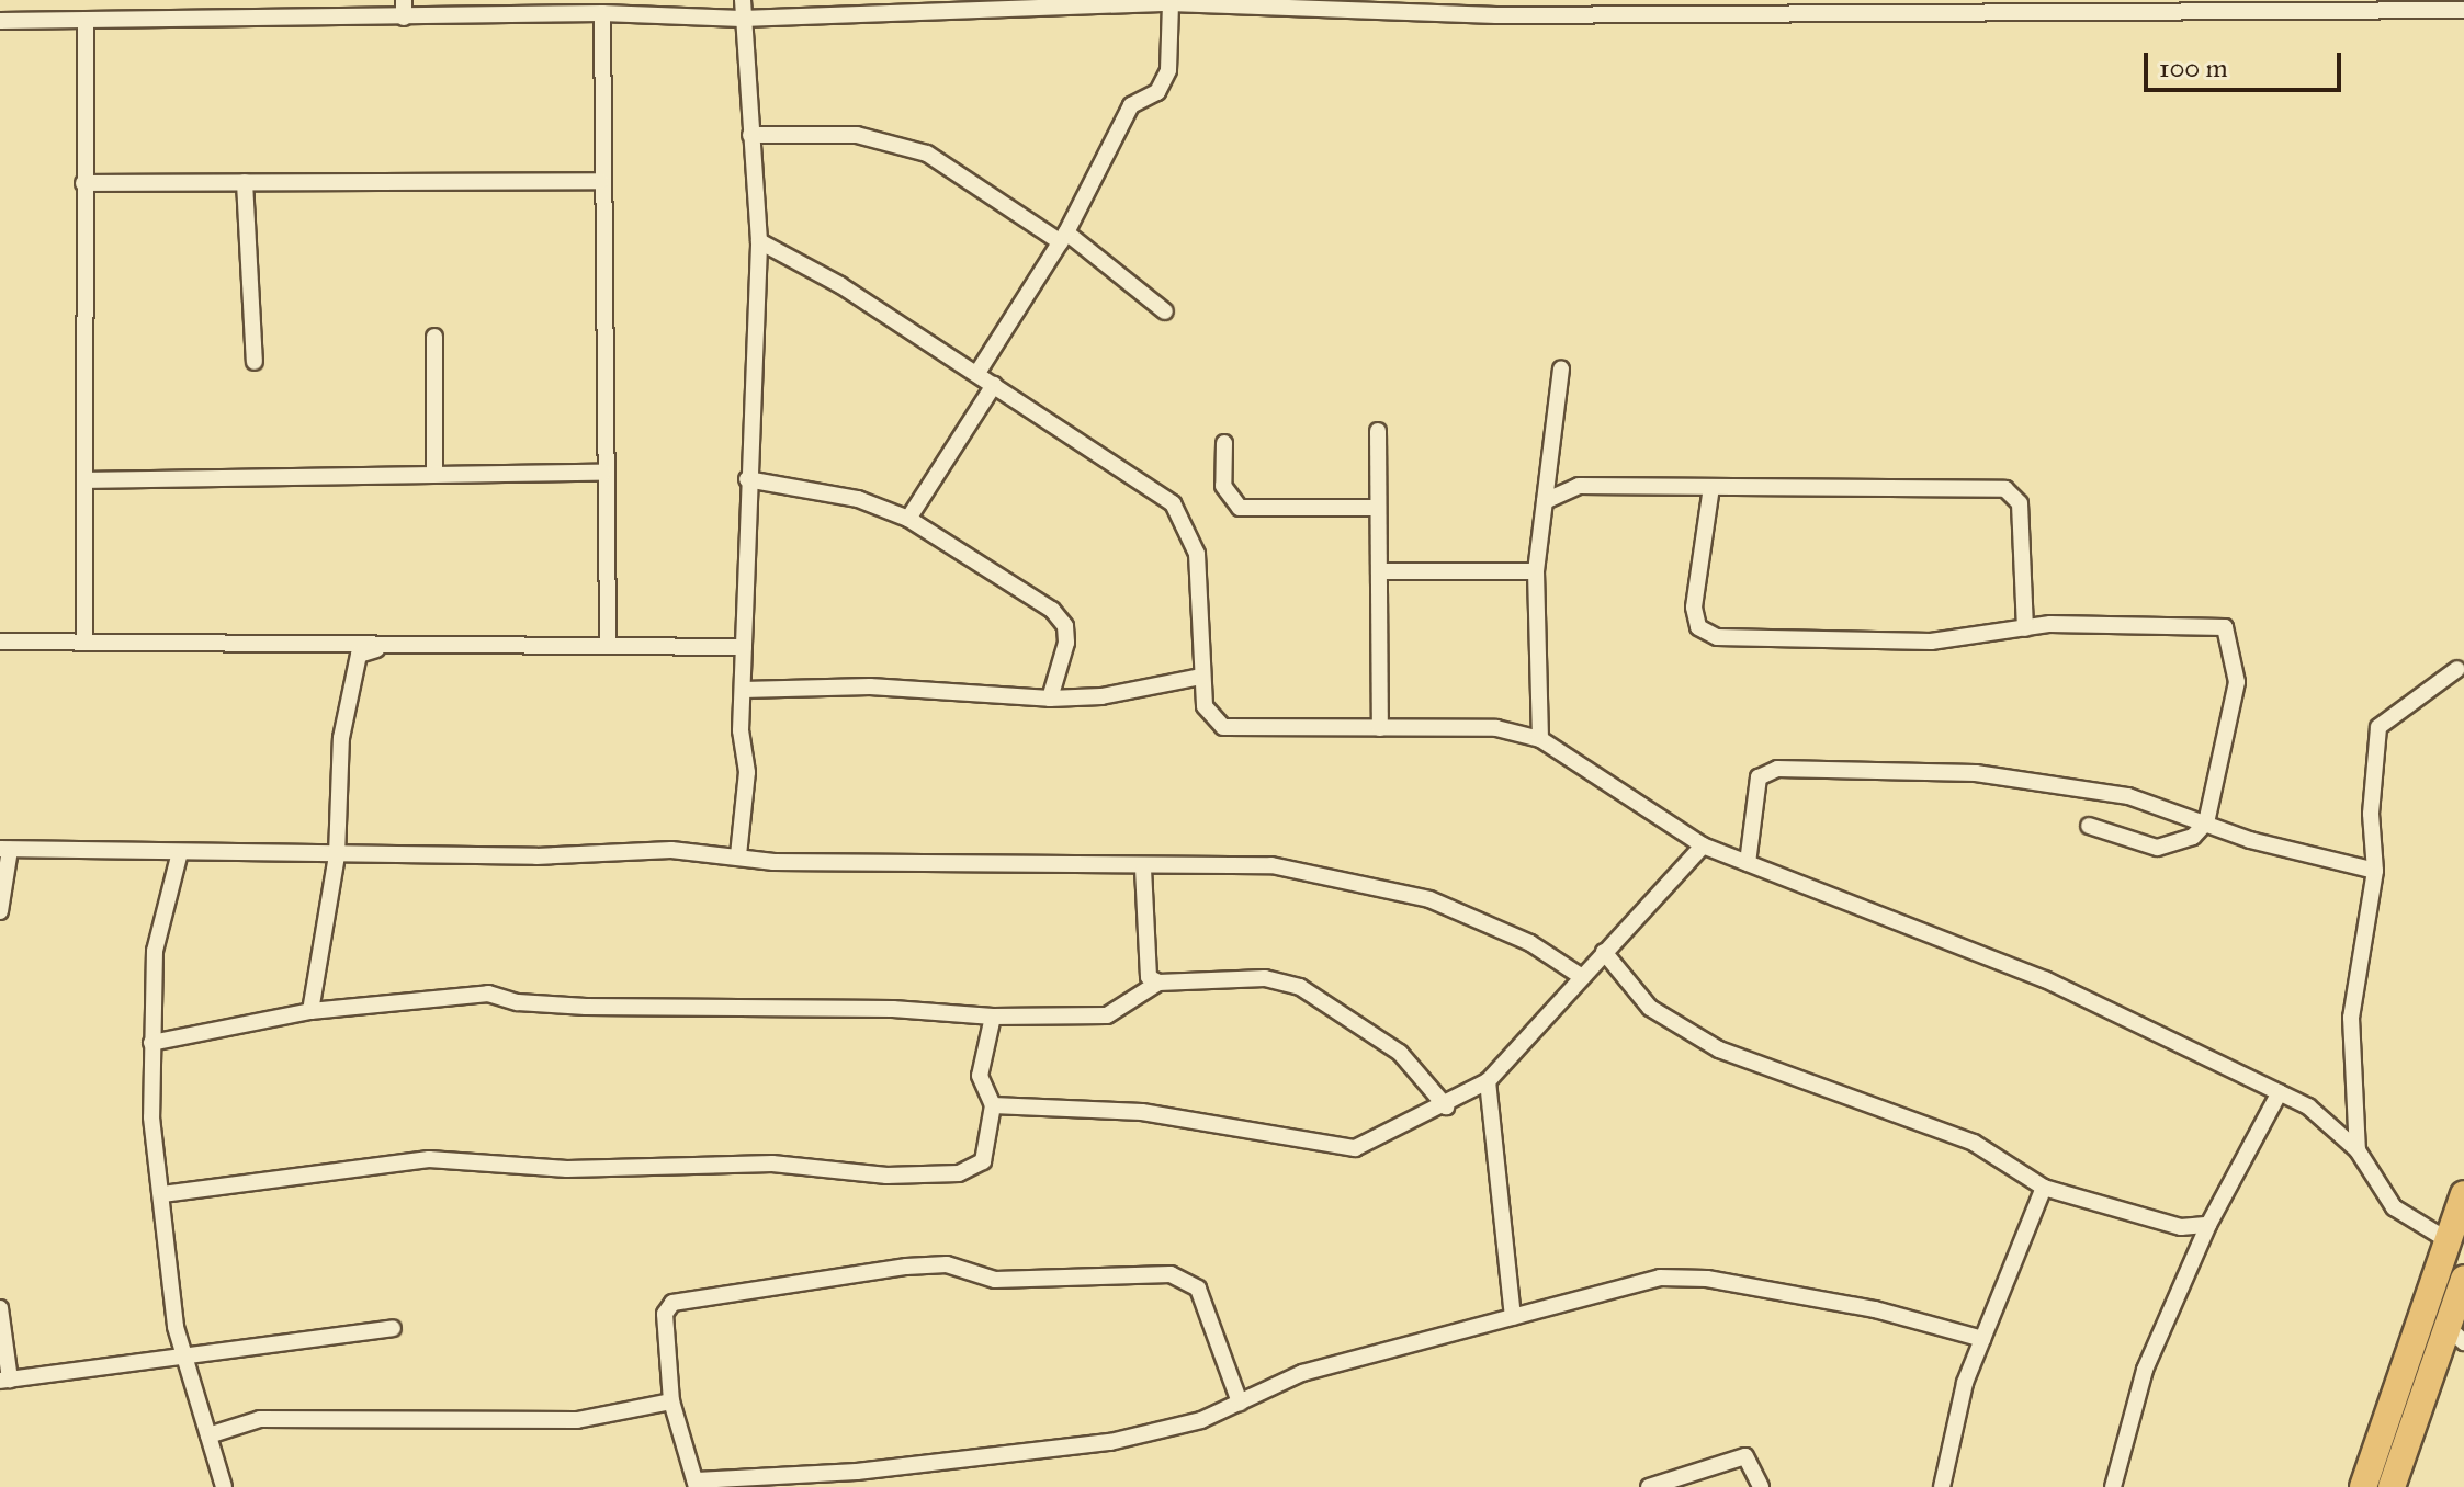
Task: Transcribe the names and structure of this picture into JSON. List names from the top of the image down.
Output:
{
  "scale_bar": "100 m"
}
